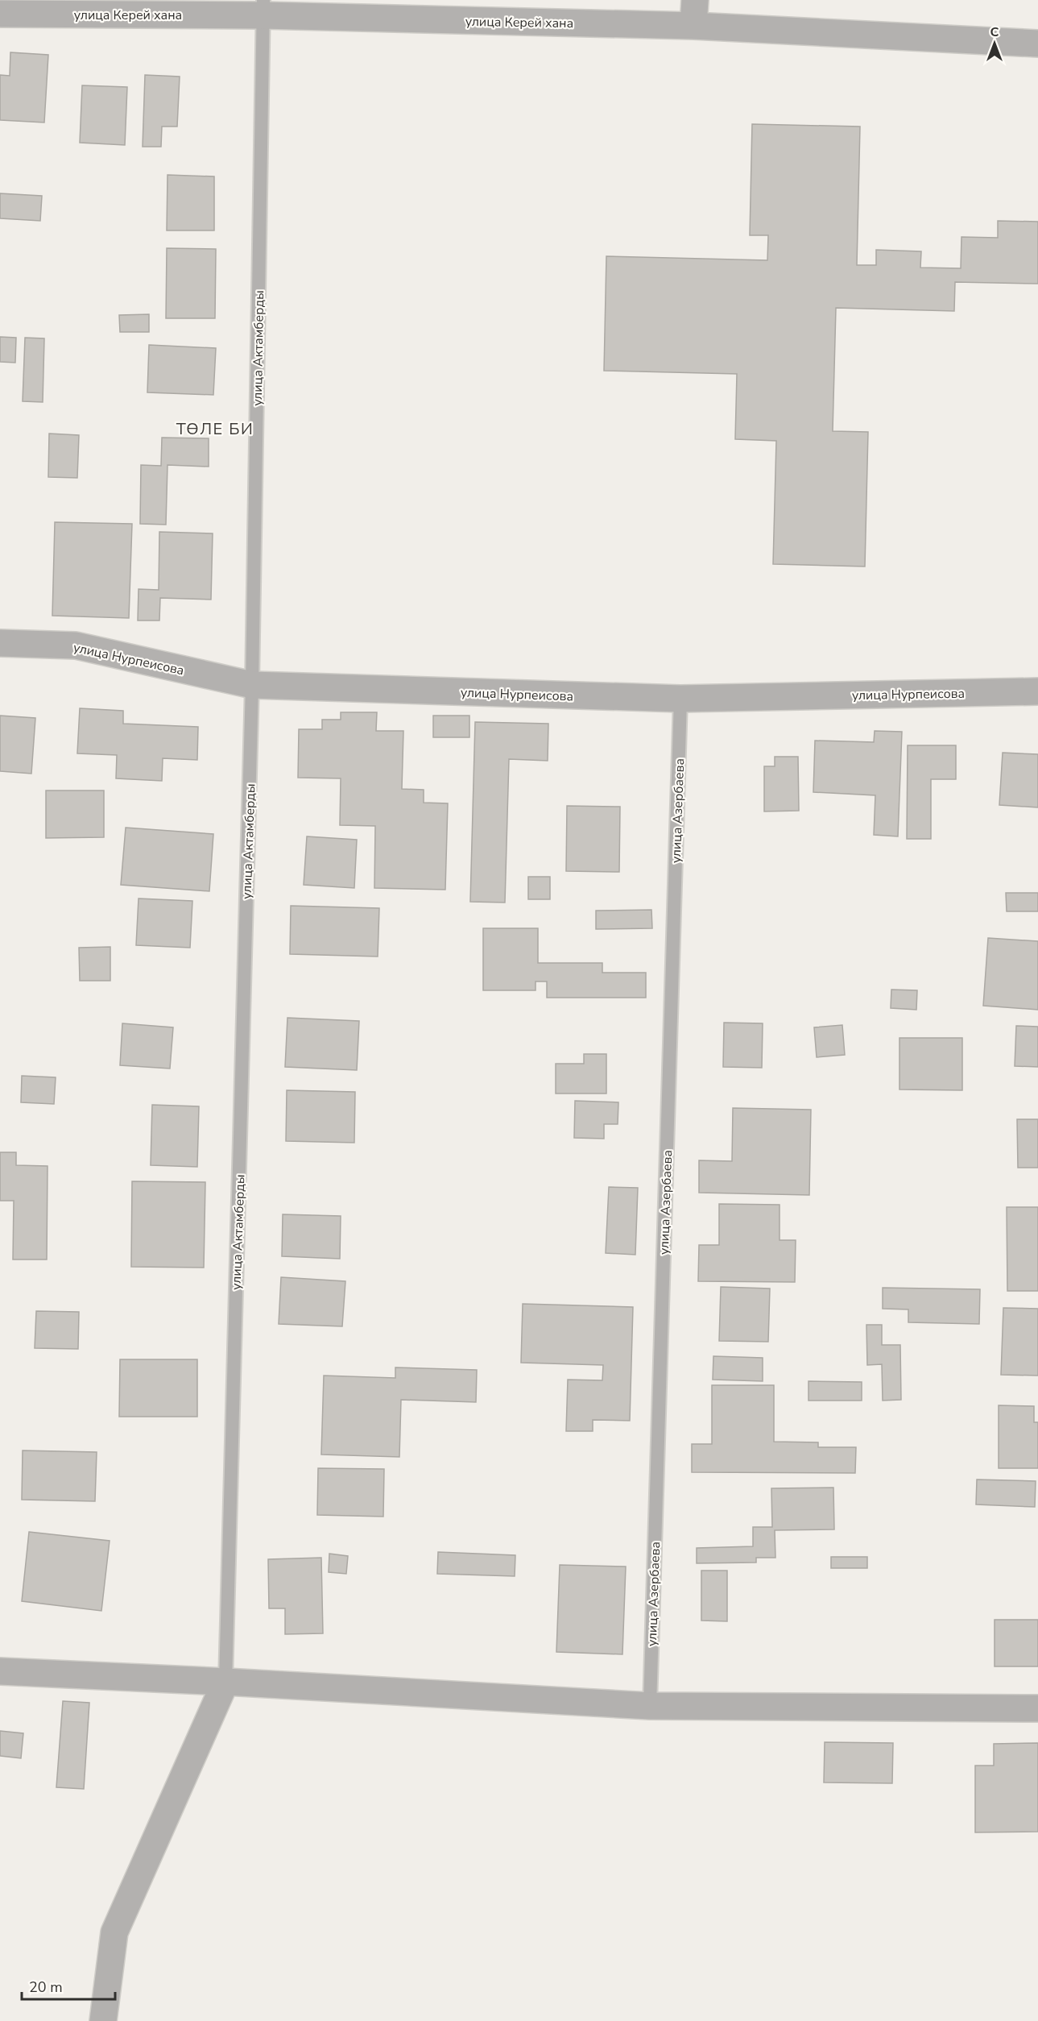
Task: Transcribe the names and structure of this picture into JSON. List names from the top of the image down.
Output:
{
  "streets": {
    "street": ["улица Керей хана", "улица Нурпеисова"],
    "lane": ["улица Актамберды", "улица Азербаева"]
  },
  "crossings": [
    ["улица Керей хана", "улица Актамберды"],
    ["улица Актамберды", "улица Нурпеисова"],
    ["улица Нурпеисова", "улица Азербаева"]
  ],
  "districts": ["ТӨЛЕ БИ"],
  "scale_bar": "20 m",
  "north": "top"
}
